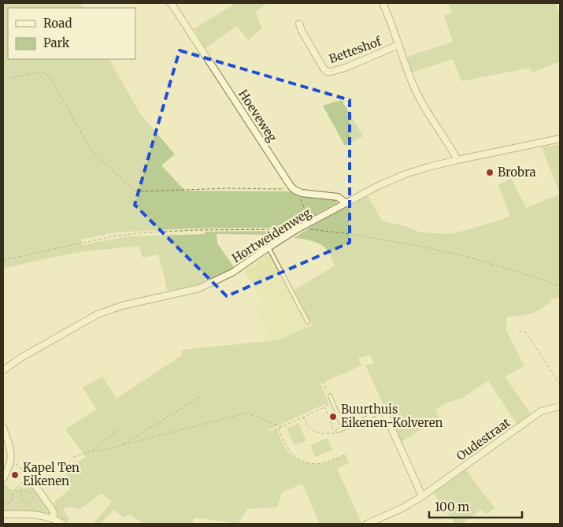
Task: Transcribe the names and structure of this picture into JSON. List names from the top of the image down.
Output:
{
  "streets": {
    "street": [
      "Betteshof",
      "Hoeveweg",
      "Hortweidenweg",
      "Oudestraat"
    ]
  },
  "crossings": [
    ["Hoeveweg", "Hortweidenweg"]
  ],
  "places": ["Brobra", "Buurthuis Eikenen-Kolveren", "Kapel Ten Eikenen"],
  "legend": ["Road", "Park"],
  "scale_bar": "100 m"
}
